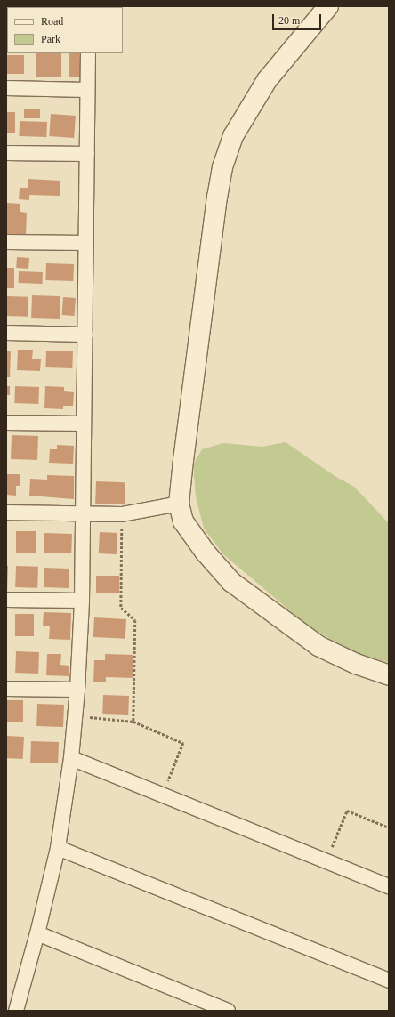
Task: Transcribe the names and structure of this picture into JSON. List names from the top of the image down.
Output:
{
  "legend": ["Road", "Park"],
  "scale_bar": "20 m"
}
